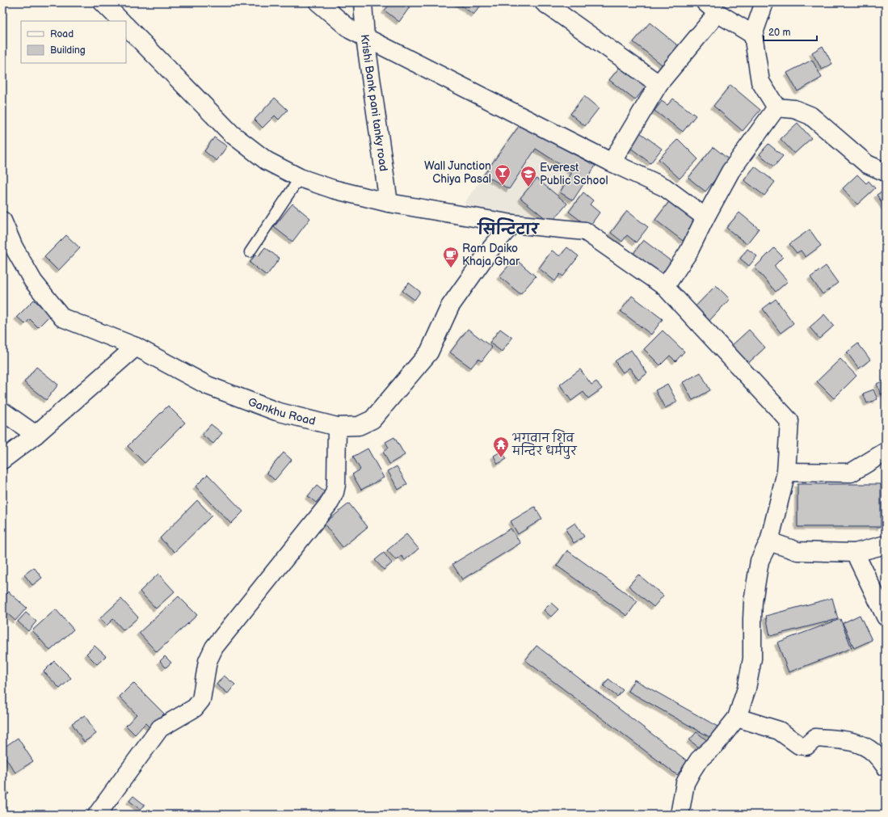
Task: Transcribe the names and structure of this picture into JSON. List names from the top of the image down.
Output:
{
  "streets": {
    "street": ["Krishi Bank pani tanky road", "Gankhu Road"]
  },
  "districts": ["सिन्टिटार"],
  "places": {
    "bar": ["Wall Junction Chiya Pasal"],
    "school or university": ["Everest Public School"],
    "cafe": ["Ram Daiko Khaja Ghar"],
    "temple": ["भगवान शिव मन्दिर धर्मपुर"]
  },
  "legend": ["Road", "Building"],
  "scale_bar": "20 m"
}
